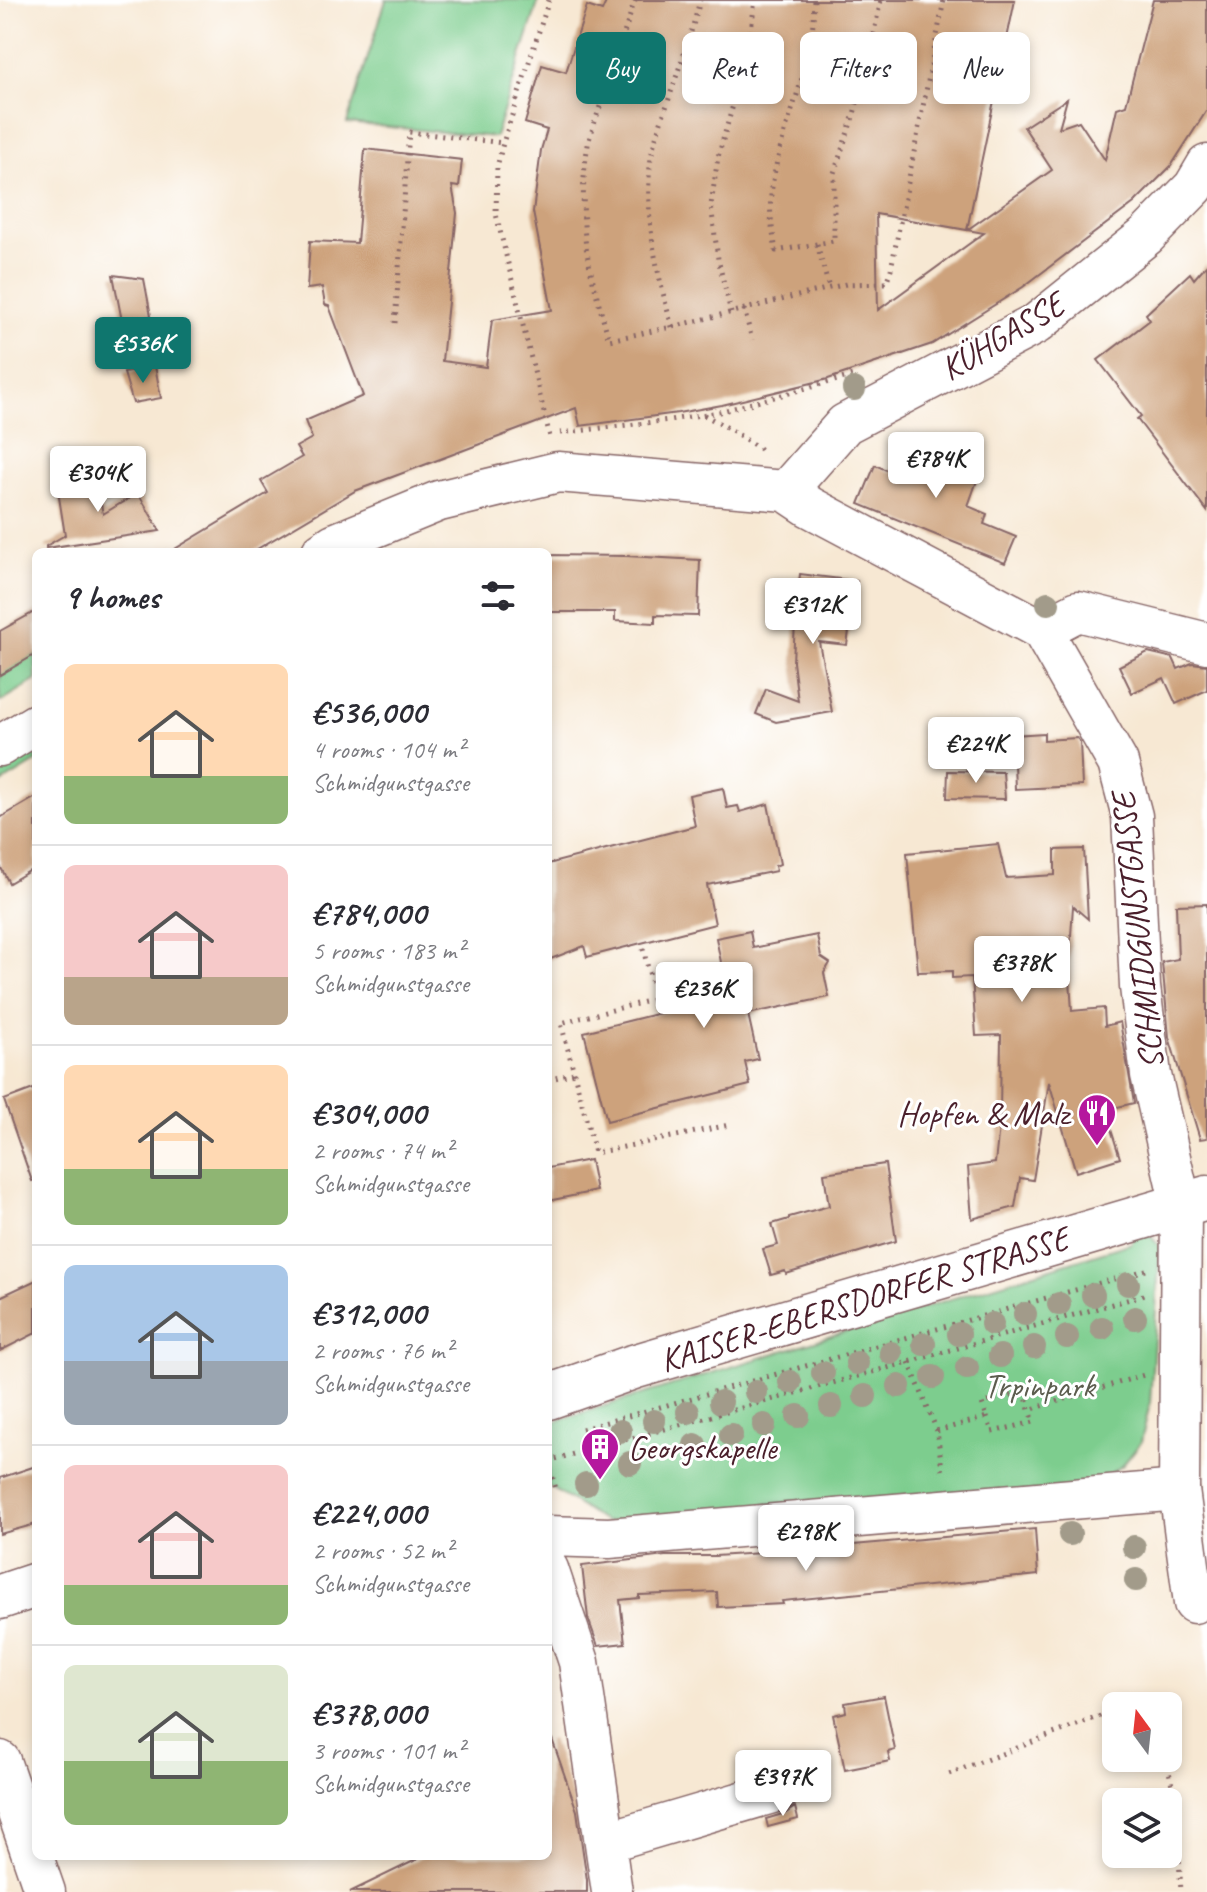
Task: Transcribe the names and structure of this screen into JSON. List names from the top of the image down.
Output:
{
  "streets": {
    "main road": ["KAISER-EBERSDORFER STRASSE"],
    "street": ["KÜHGASSE", "SCHMIDGUNSTGASSE"]
  },
  "crossings": [
    ["SCHMIDGUNSTGASSE", "KAISER-EBERSDORFER STRASSE"]
  ],
  "parks": ["Trpinpark"],
  "places": {
    "restaurant": ["Hopfen & Malz"],
    "building": ["Georgskapelle"]
  },
  "north": "top",
  "page": {
    "chip": [
      "Buy",
      "Rent",
      "Filters",
      "New"
    ],
    "price": [
      "€536K",
      "€784K",
      "€304K",
      "€312K",
      "€224K",
      "€378K",
      "€236K",
      "€298K",
      "€397K"
    ],
    "heading": "9 homes",
    "list": [
      {
        "name": "€536,000",
        "note": "4 rooms · 104 m² · Schmidgunstgasse"
      },
      {
        "name": "€784,000",
        "note": "5 rooms · 183 m² · Schmidgunstgasse"
      },
      {
        "name": "€304,000",
        "note": "2 rooms · 74 m² · Schmidgunstgasse"
      },
      {
        "name": "€312,000",
        "note": "2 rooms · 76 m² · Schmidgunstgasse"
      },
      {
        "name": "€224,000",
        "note": "2 rooms · 52 m² · Schmidgunstgasse"
      },
      {
        "name": "€378,000",
        "note": "3 rooms · 101 m² · Schmidgunstgasse"
      }
    ]
  }
}
